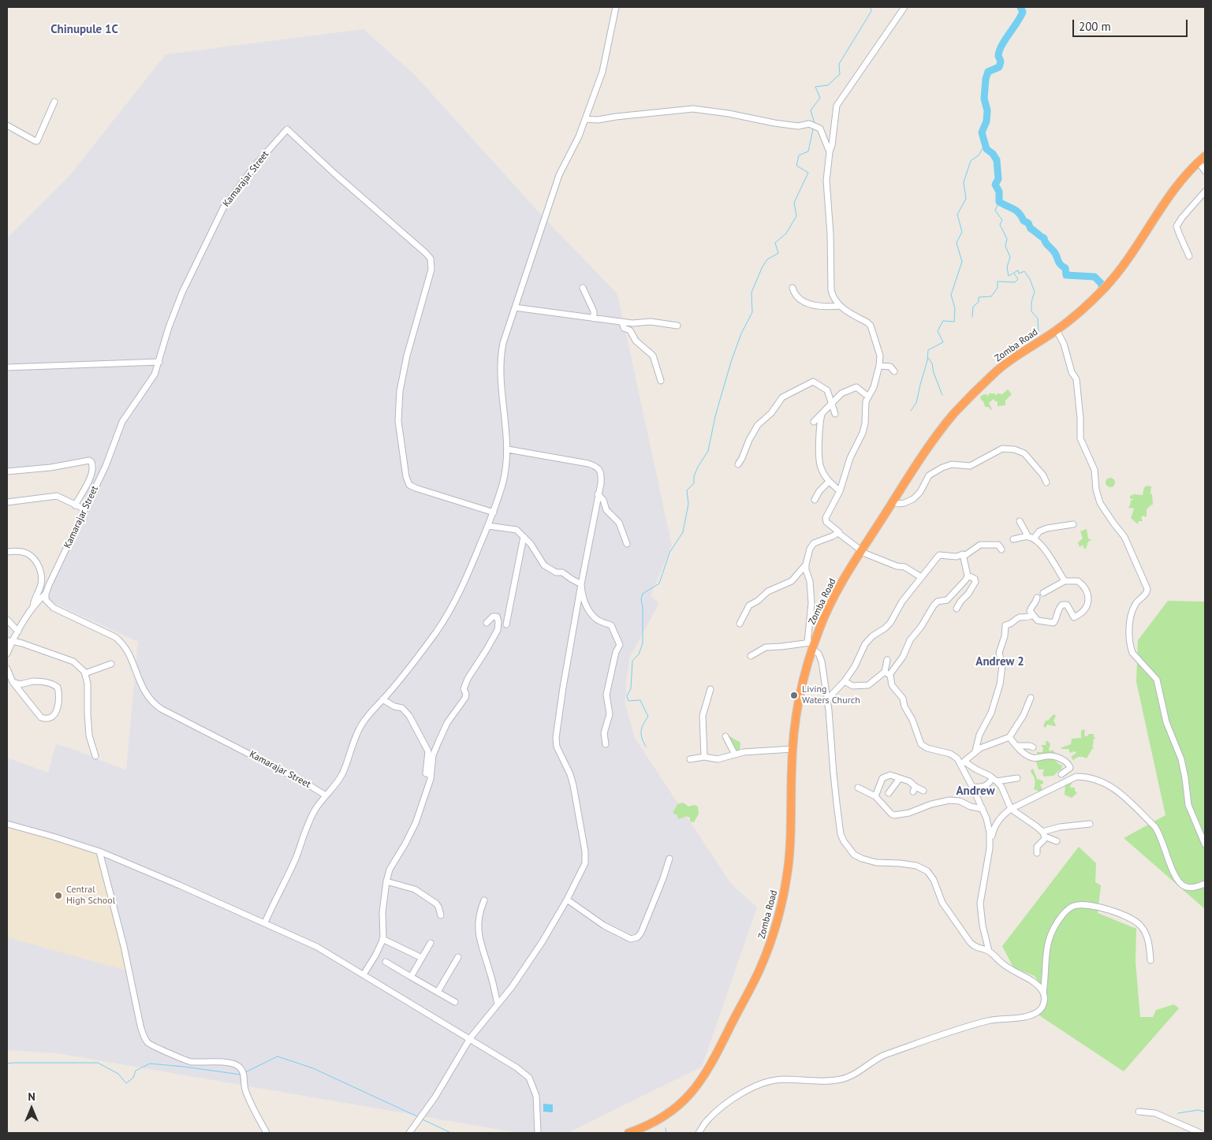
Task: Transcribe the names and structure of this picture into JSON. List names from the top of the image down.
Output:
{
  "streets": {
    "highway": ["Zomba Road"],
    "street": ["Kamarajar Street"]
  },
  "districts": ["Chinupule 1C", "Andrew 2", "Andrew"],
  "places": ["Living Waters Church", "Central High School"],
  "scale_bar": "200 m",
  "north": "top"
}
